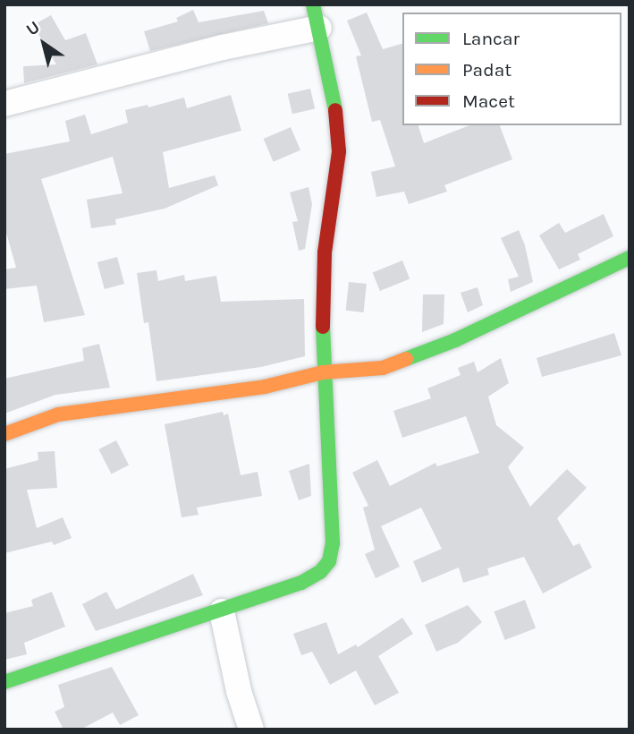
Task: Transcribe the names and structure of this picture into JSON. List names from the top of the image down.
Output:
{
  "legend": ["Lancar", "Padat", "Macet"],
  "north": "top left"
}
